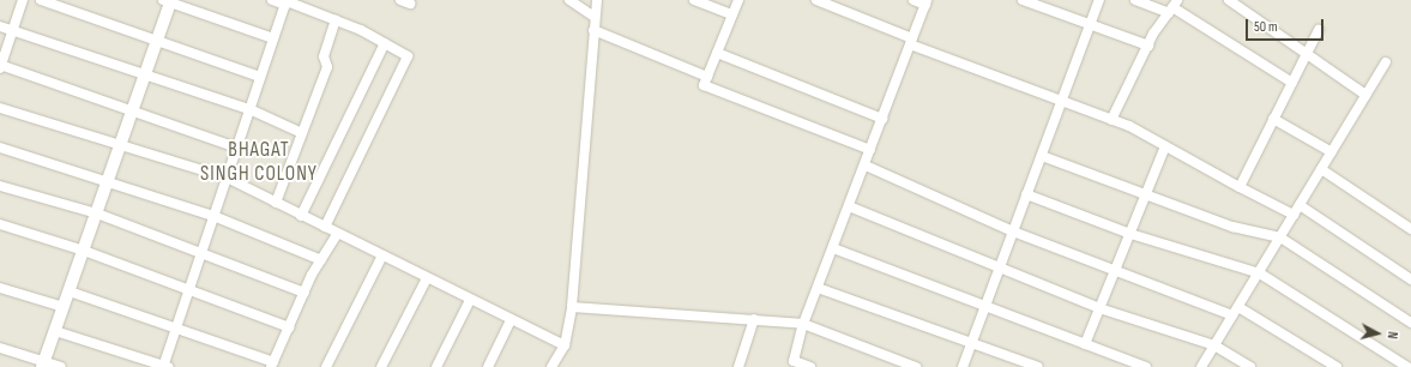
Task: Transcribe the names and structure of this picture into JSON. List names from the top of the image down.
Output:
{
  "districts": ["BHAGAT SINGH COLONY"],
  "scale_bar": "50 m",
  "north": "right"
}
